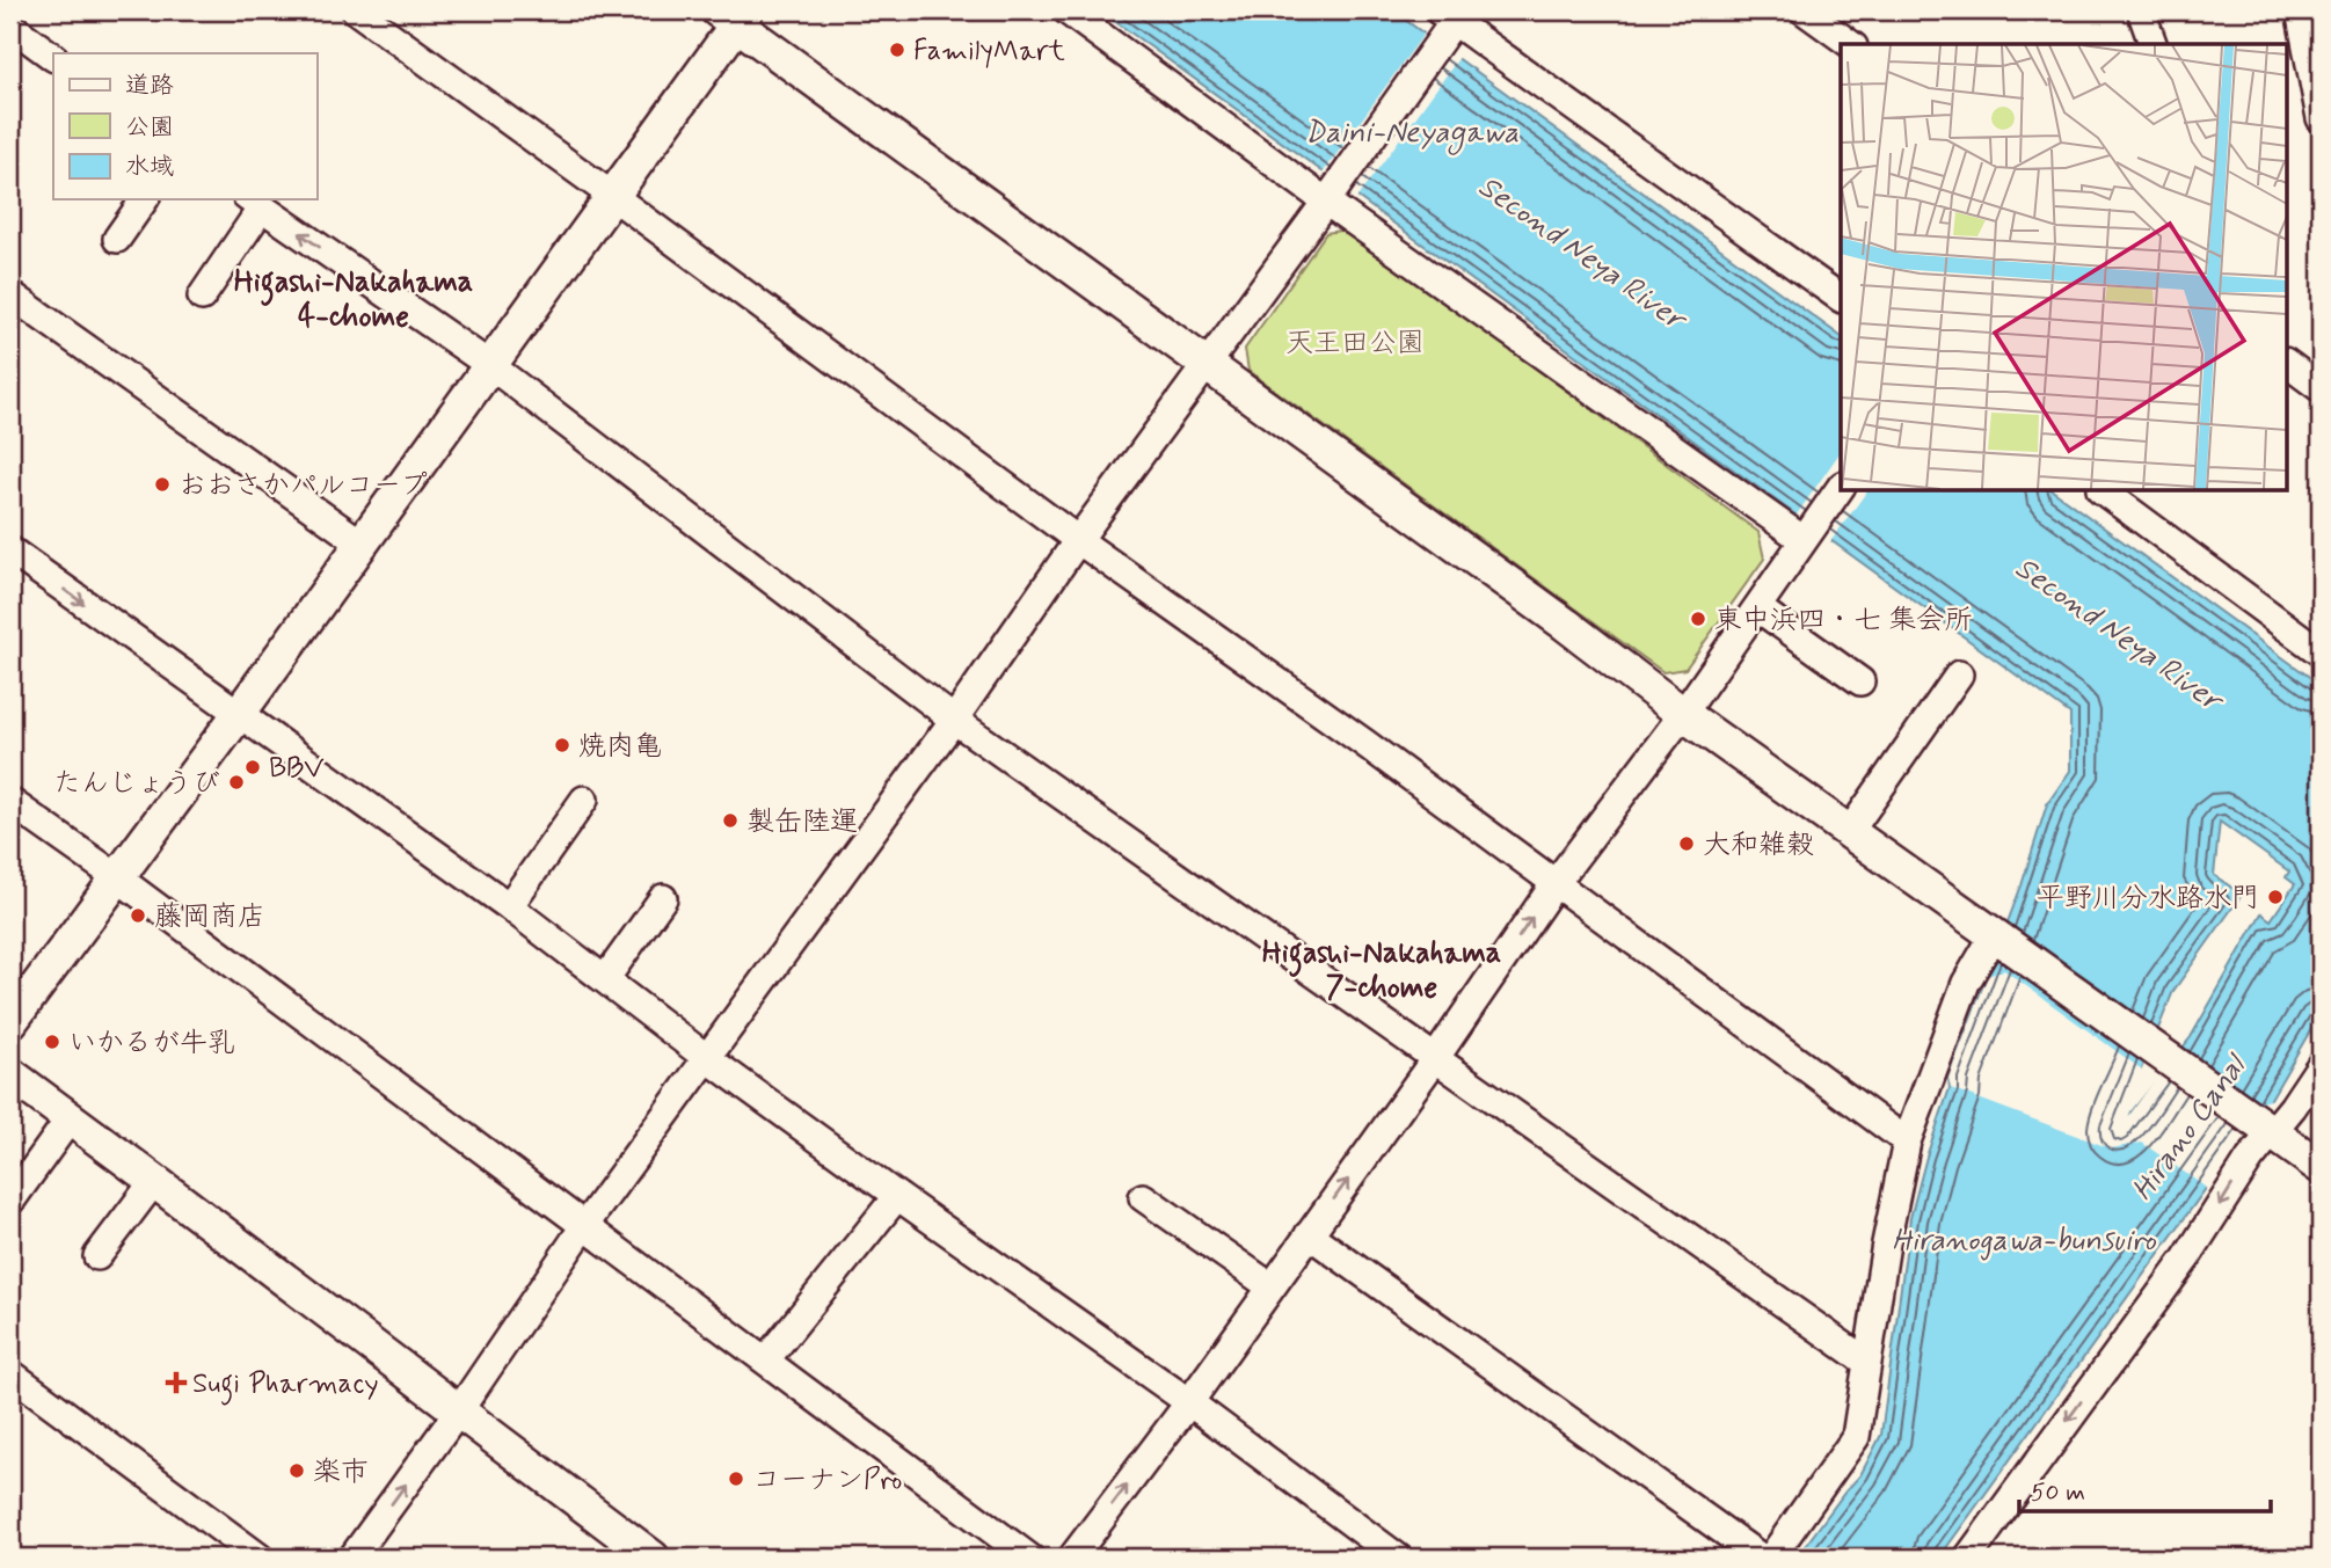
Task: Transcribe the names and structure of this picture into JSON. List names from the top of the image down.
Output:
{
  "districts": ["Higashi-Nakahama 4-chome", "Higashi-Nakahama 7-chome"],
  "water": [
    "Daini-Neyagawa",
    "Second Neya River",
    "Hirano Canal",
    "Hiranogawa-bunsuiro"
  ],
  "parks": ["天王田公園"],
  "places": {
    "other": [
      "FamilyMart",
      "おおさかパルコープ",
      "東中浜四・七 集会所",
      "焼肉亀",
      "BBV",
      "たんじょうび",
      "製缶陸運",
      "大和雑穀",
      "平野川分水路水門",
      "藤岡商店",
      "いかるが牛乳",
      "楽市",
      "コーナンPro"
    ],
    "health": ["Sugi Pharmacy"]
  },
  "legend": ["道路", "公園", "水域"],
  "scale_bar": "50 m"
}
